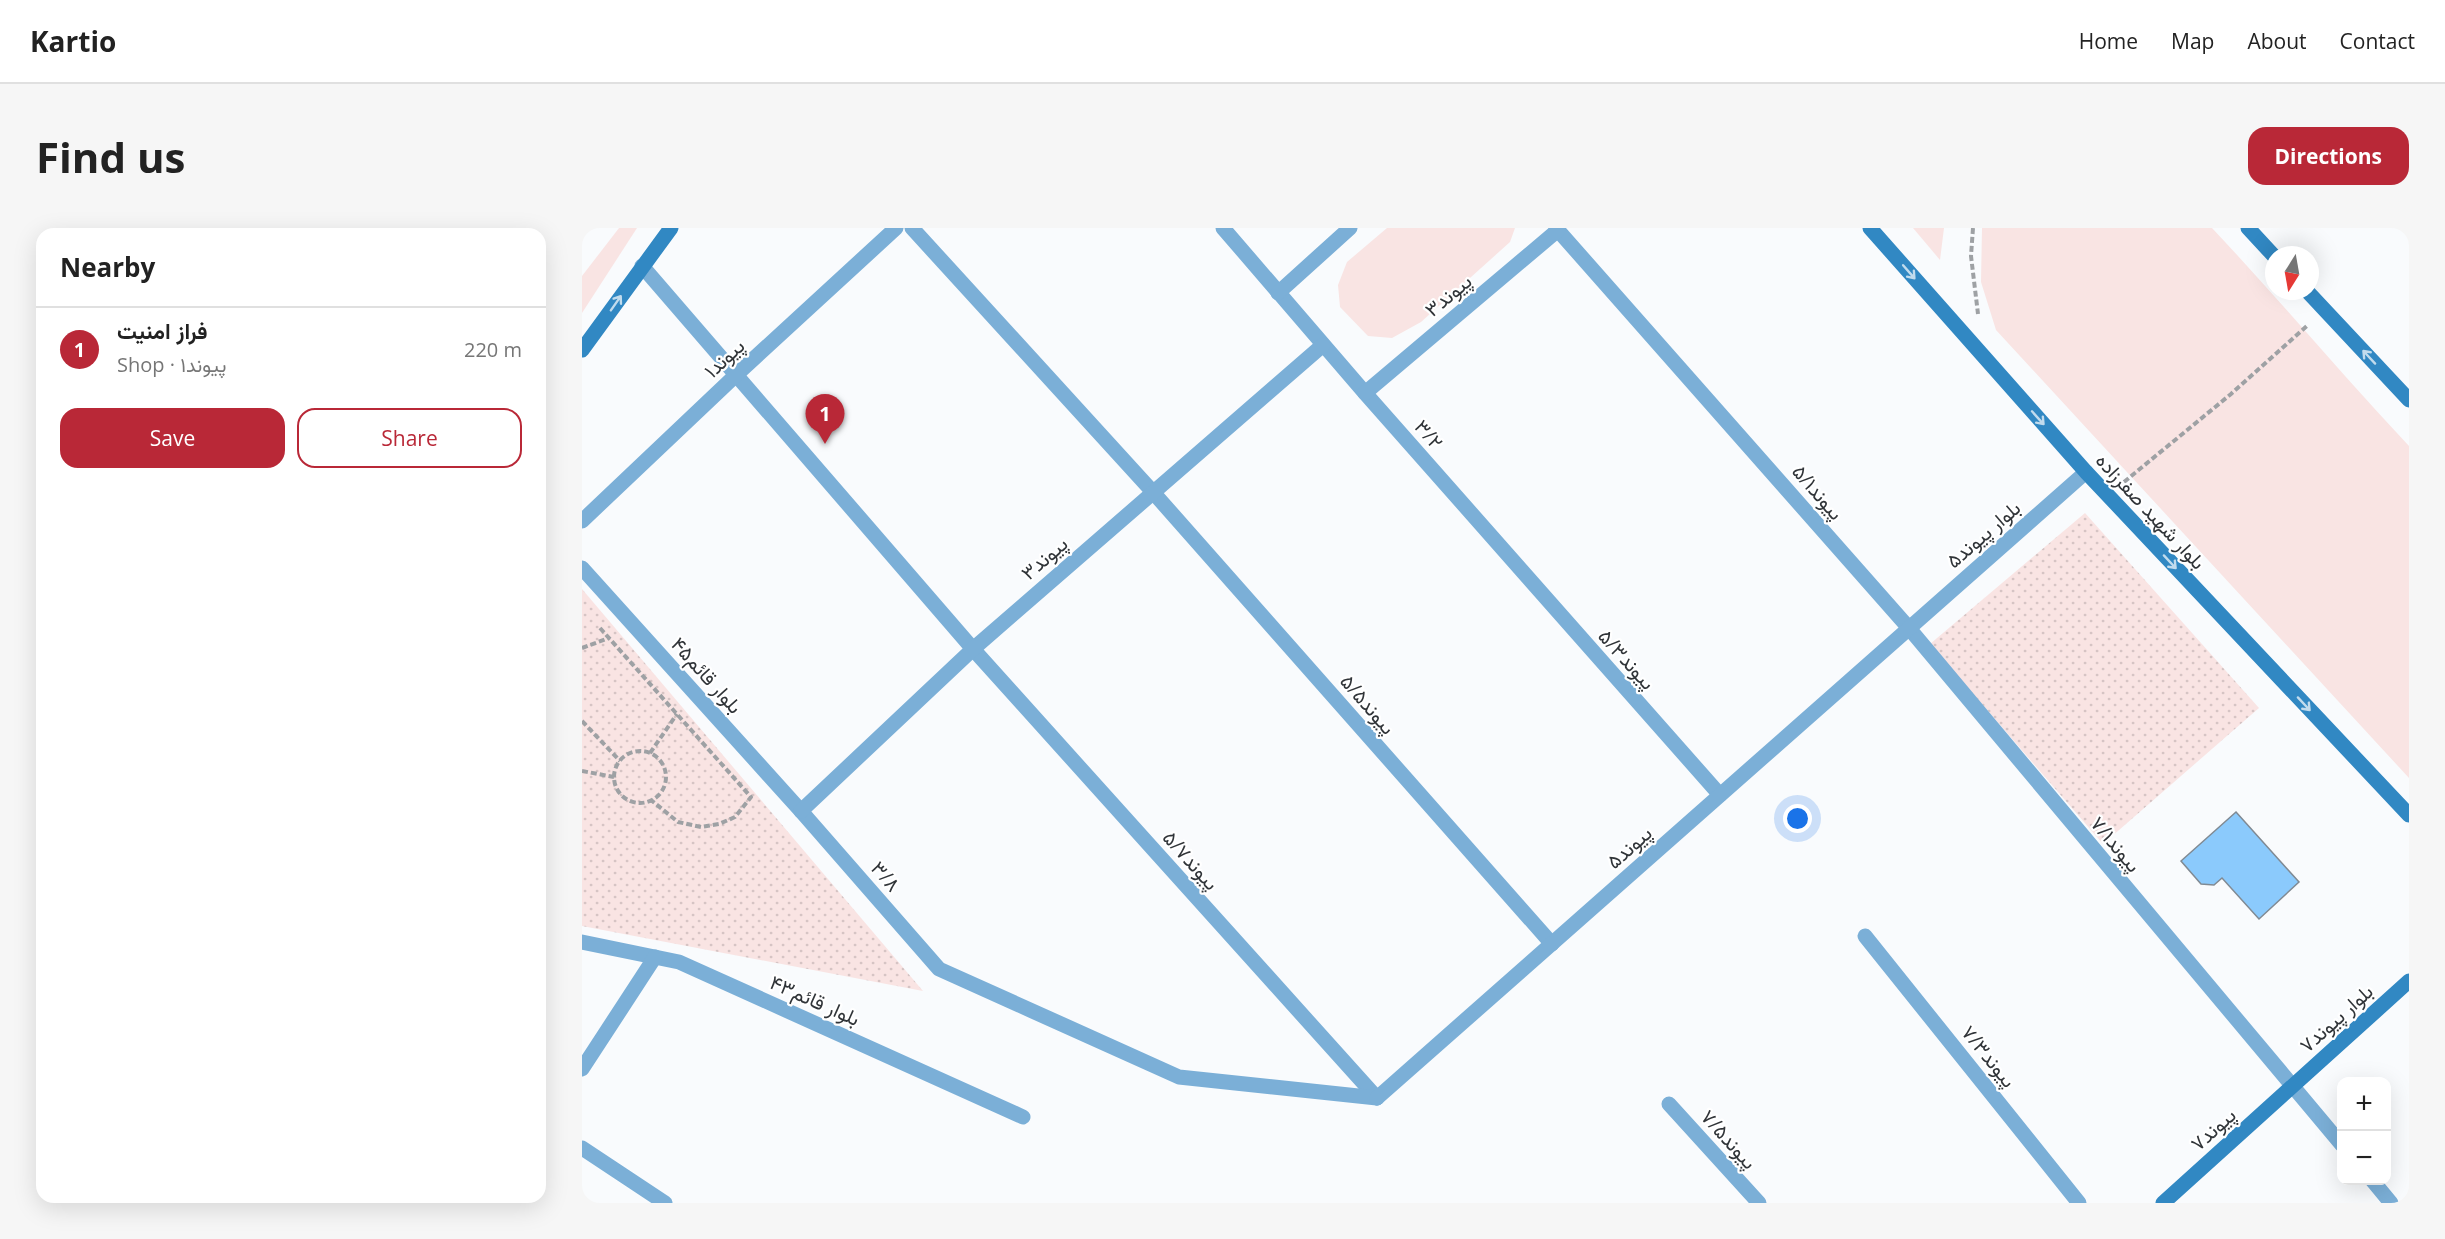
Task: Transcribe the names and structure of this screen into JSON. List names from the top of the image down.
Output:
{
  "streets": {
    "street": [
      "پیوند۳",
      "پیوند۱",
      "۳/۲",
      "پیوند۵/۱",
      "بلوار شهید صفرزاده",
      "بلوار پیوند۵",
      "پیوند۵/۳",
      "بلوار قائم۴۵",
      "پیوند۵/۵",
      "پیوند۷/۱",
      "پیوند۵",
      "پیوند۵/۷",
      "۳/۸",
      "بلوار قائم۴۳",
      "بلوار پیوند۷",
      "پیوند۷/۳",
      "پیوند۷",
      "پیوند۷/۵"
    ]
  },
  "crossings": [
    ["پیوند۳", "۳/۲"],
    ["پیوند۳", "پیوند۵/۱"],
    ["پیوند۳", "بلوار قائم۴۵"],
    ["پیوند۳", "پیوند۵/۵"],
    ["پیوند۳", "پیوند۵/۷"],
    ["پیوند۳", "۳/۸"],
    ["پیوند۱", "پیوند۵/۷"],
    ["۳/۲", "پیوند۵/۳"],
    ["پیوند۵/۱", "بلوار پیوند۵"],
    ["پیوند۵/۱", "پیوند۷/۱"],
    ["پیوند۵/۱", "پیوند۵"],
    ["بلوار شهید صفرزاده", "بلوار پیوند۵"],
    ["بلوار پیوند۵", "پیوند۷/۱"],
    ["بلوار پیوند۵", "پیوند۵"],
    ["پیوند۵/۳", "پیوند۵"],
    ["بلوار قائم۴۵", "۳/۸"],
    ["پیوند۵/۵", "پیوند۵"],
    ["پیوند۷/۱", "پیوند۵"],
    ["پیوند۷/۱", "بلوار پیوند۷"],
    ["پیوند۷/۱", "پیوند۷"],
    ["پیوند۵", "پیوند۵/۷"],
    ["پیوند۵", "۳/۸"],
    ["پیوند۵/۷", "۳/۸"],
    ["بلوار پیوند۷", "پیوند۷"]
  ],
  "one_way": ["بلوار شهید صفرزاده"],
  "north": "bottom",
  "page": {
    "header": "Kartio",
    "nav": [
      "Home",
      "Map",
      "About",
      "Contact"
    ],
    "buttons": [
      "Directions",
      ["Save", "Share"]
    ],
    "title": "Find us",
    "heading": "Nearby",
    "list": [
      {
        "mark": "1",
        "name": "فراز امنیت",
        "note": "Shop · پیوند۱",
        "value": "220 m"
      }
    ],
    "pins": "1",
    "map_buttons": ["+", "−"]
  }
}
